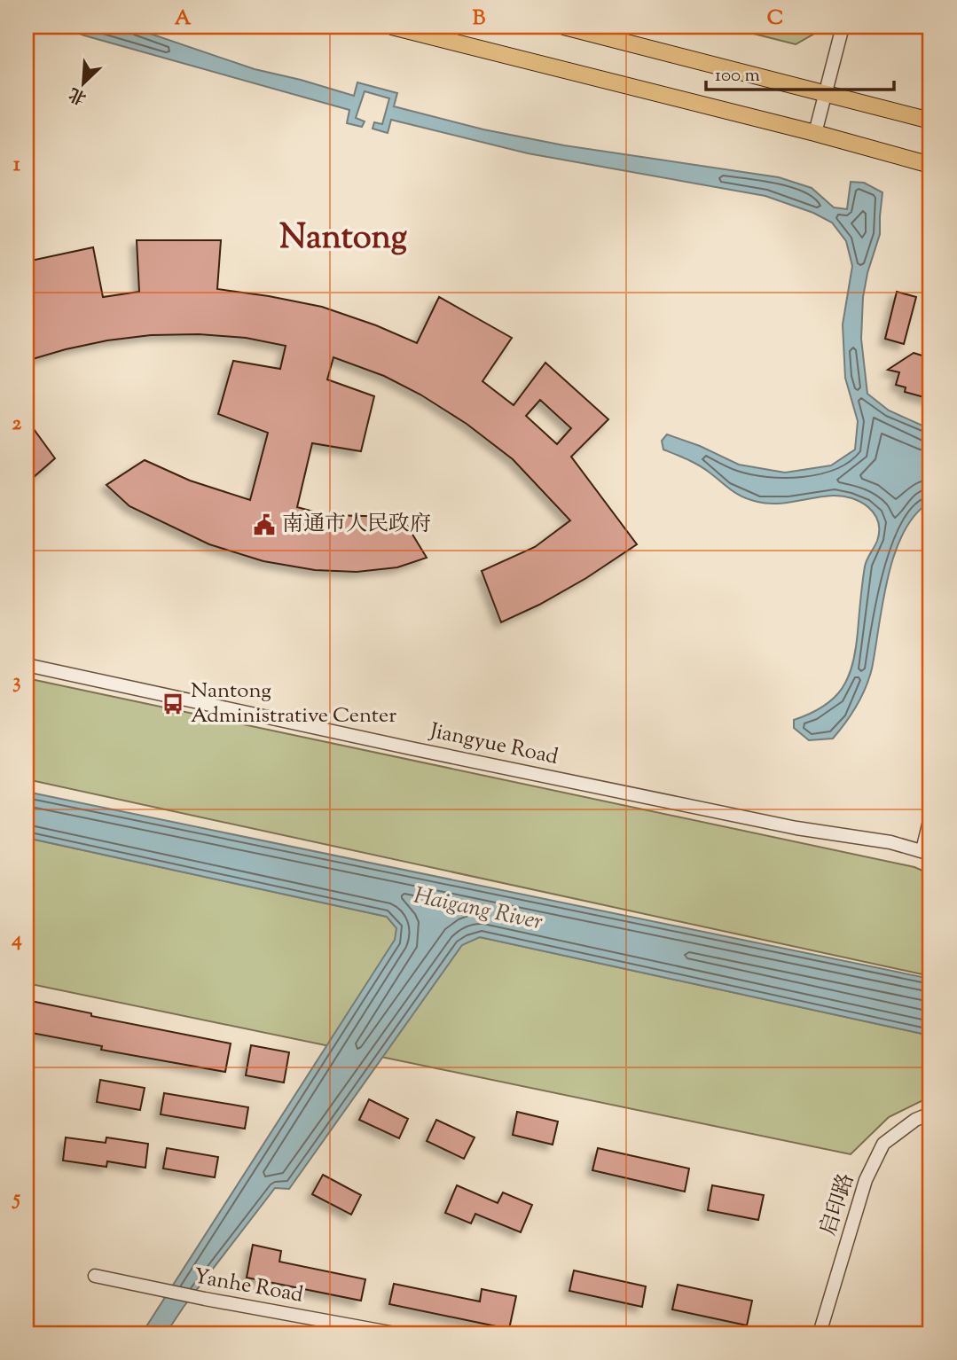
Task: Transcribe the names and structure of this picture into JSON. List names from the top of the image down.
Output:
{
  "streets": {
    "street": ["Jiangyue Road", "启印路", "Yanhe Road"]
  },
  "districts": ["Nantong"],
  "water": ["Haigang River"],
  "places": {
    "public building": ["南通市人民政府"],
    "bus stop": ["Nantong Administrative Center"]
  },
  "scale_bar": "100 m",
  "north": "bottom left",
  "grid": {
    "columns": ["A", "B", "C"],
    "rows": [
      "1",
      "2",
      "3",
      "4",
      "5"
    ]
  }
}
